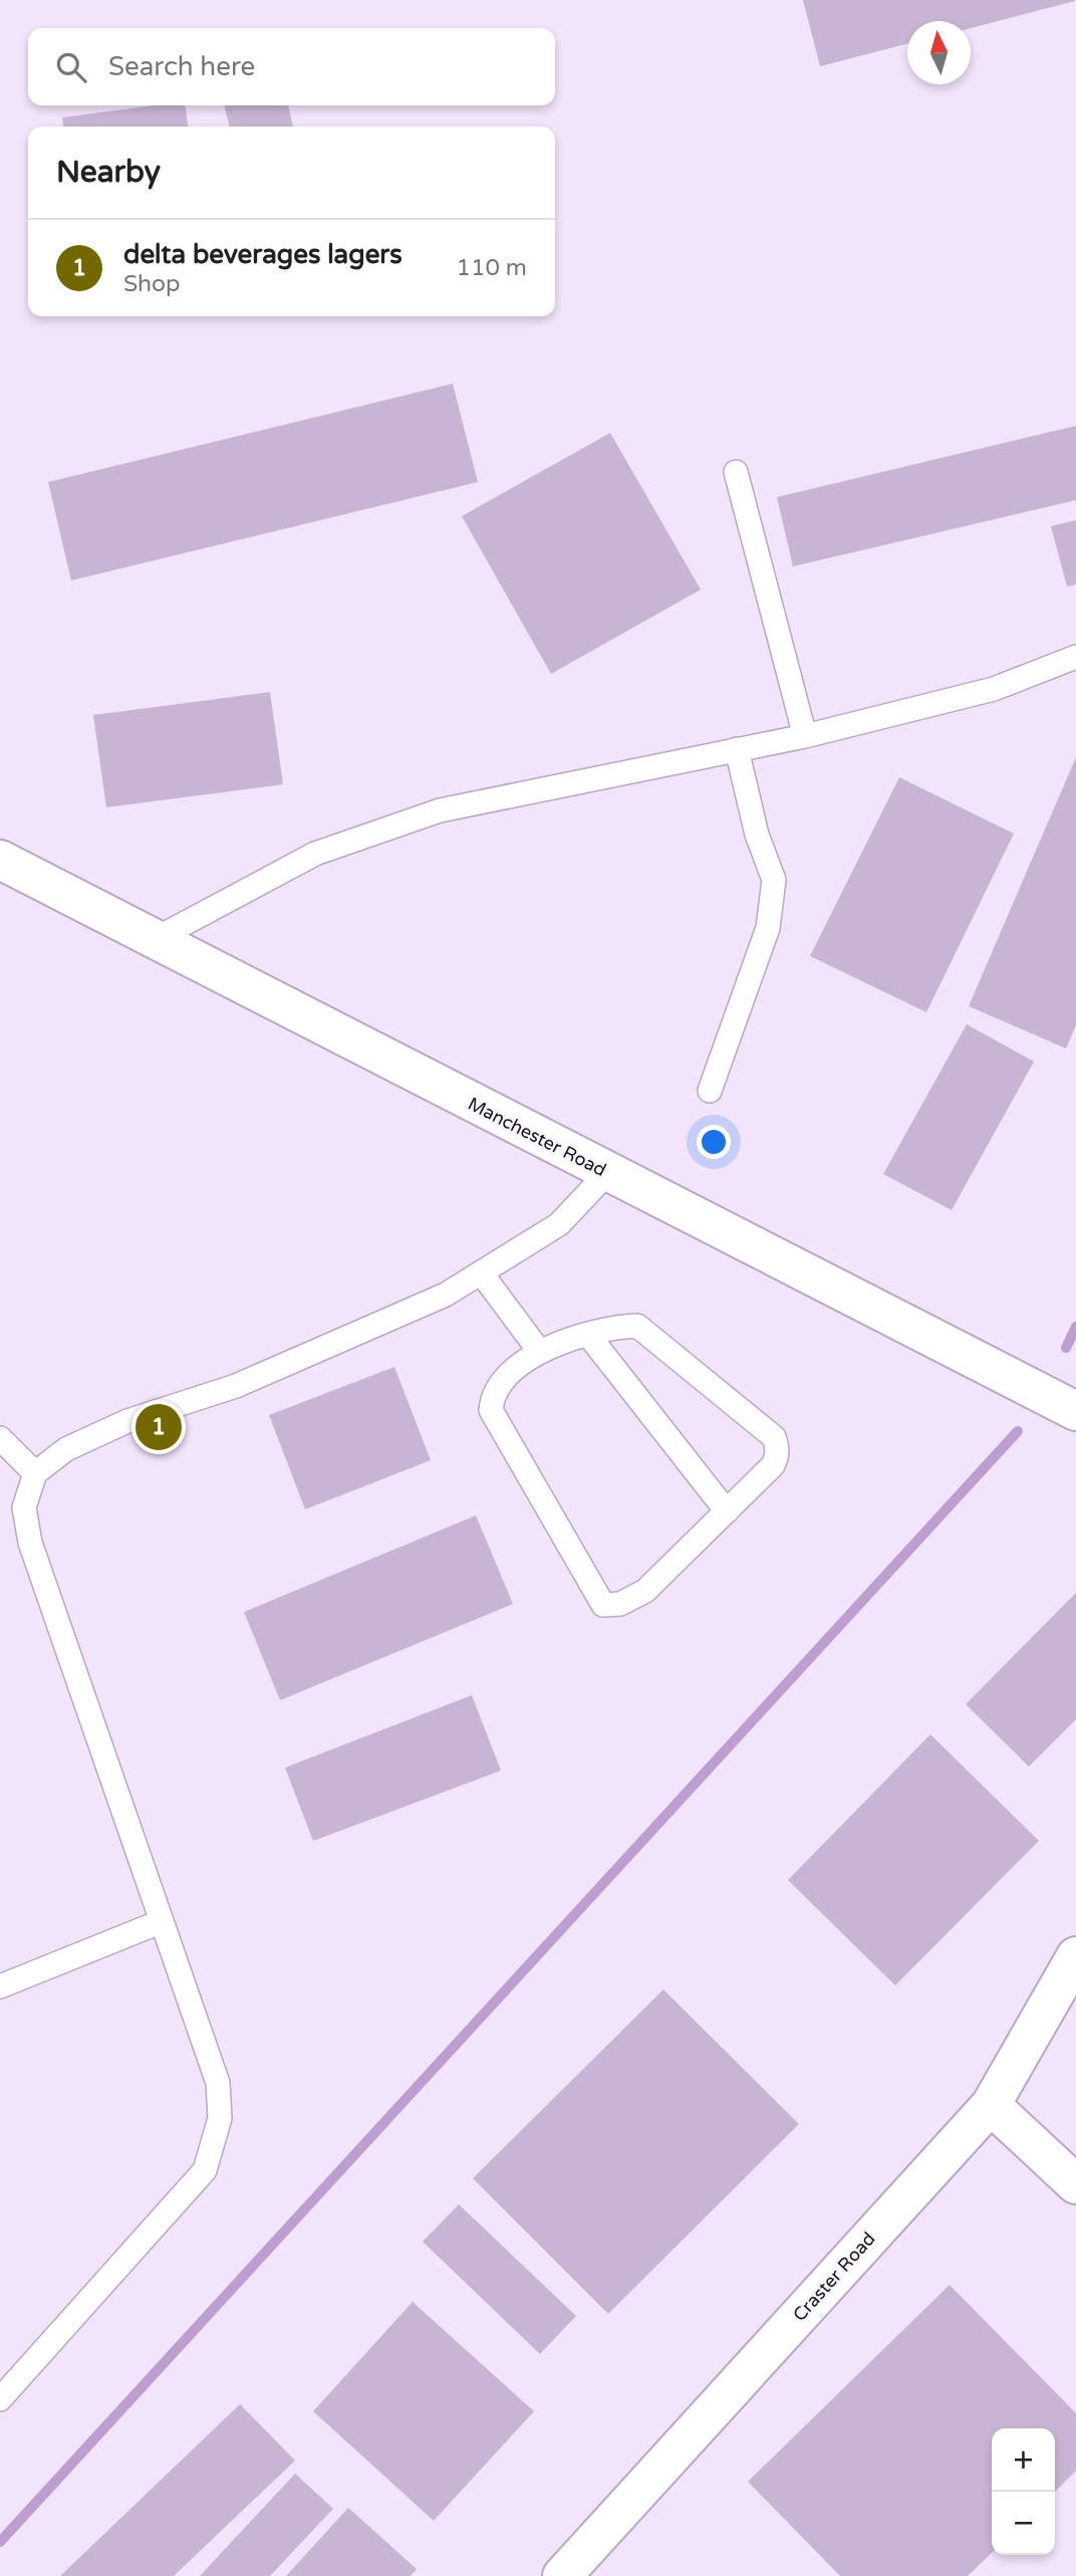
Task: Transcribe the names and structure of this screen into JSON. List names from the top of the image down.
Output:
{
  "streets": {
    "street": ["Manchester Road", "Craster Road"]
  },
  "north": "top",
  "page": {
    "search": "Search here",
    "heading": "Nearby",
    "list": [
      {
        "mark": "1",
        "name": "delta beverages lagers",
        "note": "Shop",
        "value": "110 m"
      }
    ],
    "pins": "1",
    "map_buttons": ["+", "−"]
  }
}
